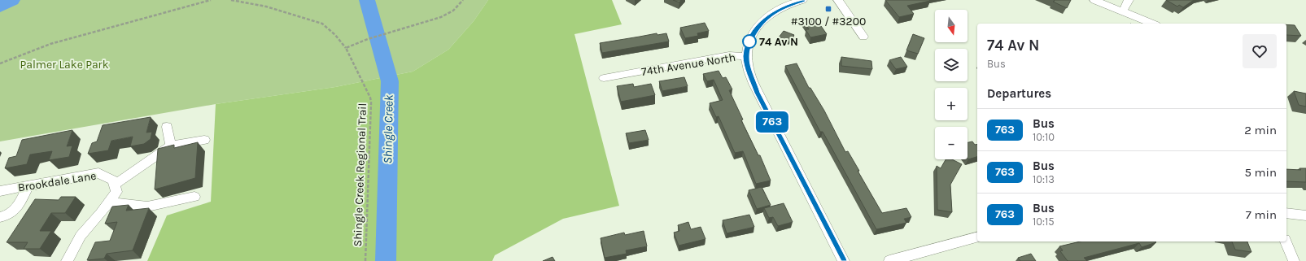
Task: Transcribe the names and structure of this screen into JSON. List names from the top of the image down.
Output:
{
  "streets": {
    "street": ["74th Avenue North", "Brookdale Lane"],
    "path": ["Shingle Creek Regional Trail"]
  },
  "water": ["Shingle Creek"],
  "parks": ["Palmer Lake Park"],
  "places": {
    "transit": ["#3100 / #3200"],
    "other": ["74 Av N"]
  },
  "lines": ["bus line 763"],
  "north": "bottom",
  "page": {
    "on_map": "763",
    "map_buttons": ["+", "−"],
    "heading": [
      ["74 Av N", "Bus"],
      "Departures"
    ],
    "list": [
      {
        "mark": "763",
        "name": "Bus",
        "note": "10:10",
        "value": "2 min"
      },
      {
        "mark": "763",
        "name": "Bus",
        "note": "10:13",
        "value": "5 min"
      },
      {
        "mark": "763",
        "name": "Bus",
        "note": "10:15",
        "value": "7 min"
      }
    ]
  }
}
